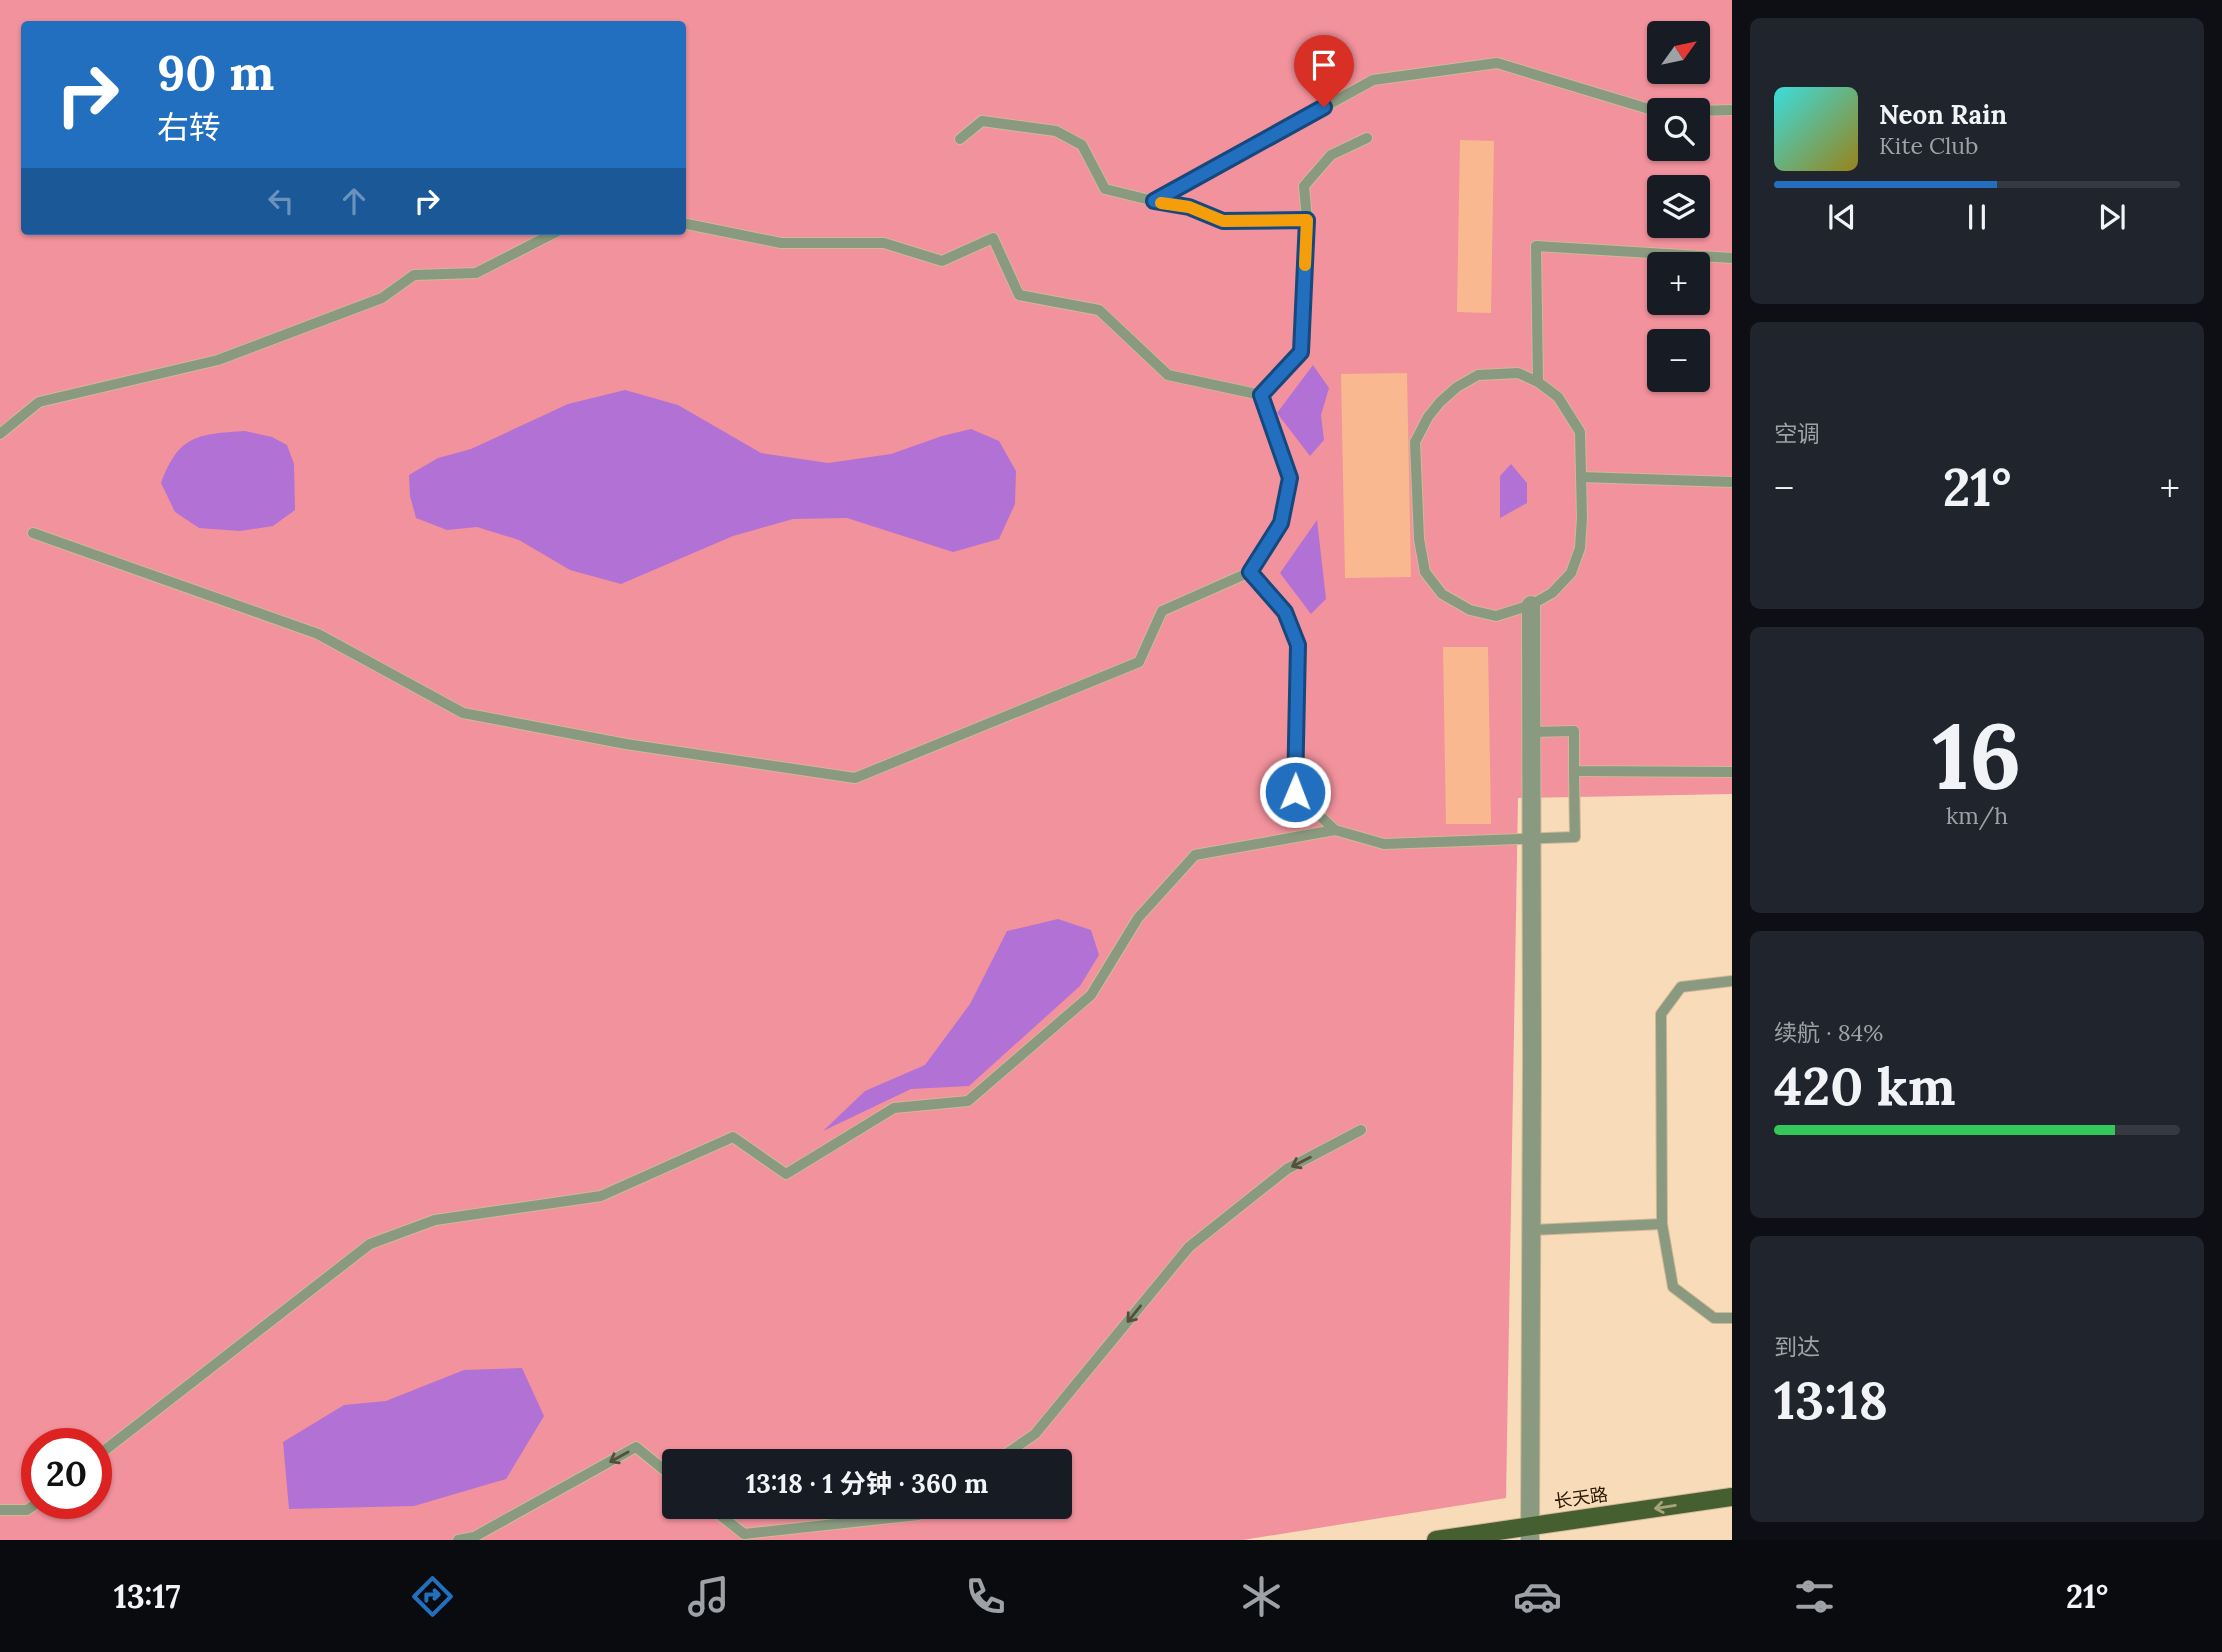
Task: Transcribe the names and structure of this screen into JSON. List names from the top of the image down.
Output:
{
  "streets": {
    "main road": ["长天路"]
  },
  "one_way": ["长天路"],
  "north": "top right",
  "page": {
    "map_buttons": ["+", "−"],
    "turn": ["90 m", "右转"],
    "song": ["Neon Rain", "Kite Club"],
    "tile": [
      "空调",
      ["16", "km/h"],
      ["续航 · 84%", "420 km"],
      ["到达", "13:18"]
    ],
    "heat": ["−", "21°", "+"],
    "limit": "20",
    "trip": "13:18 · 1 分钟 · 360 m",
    "tabs": ["13:17", "21°"]
  }
}
